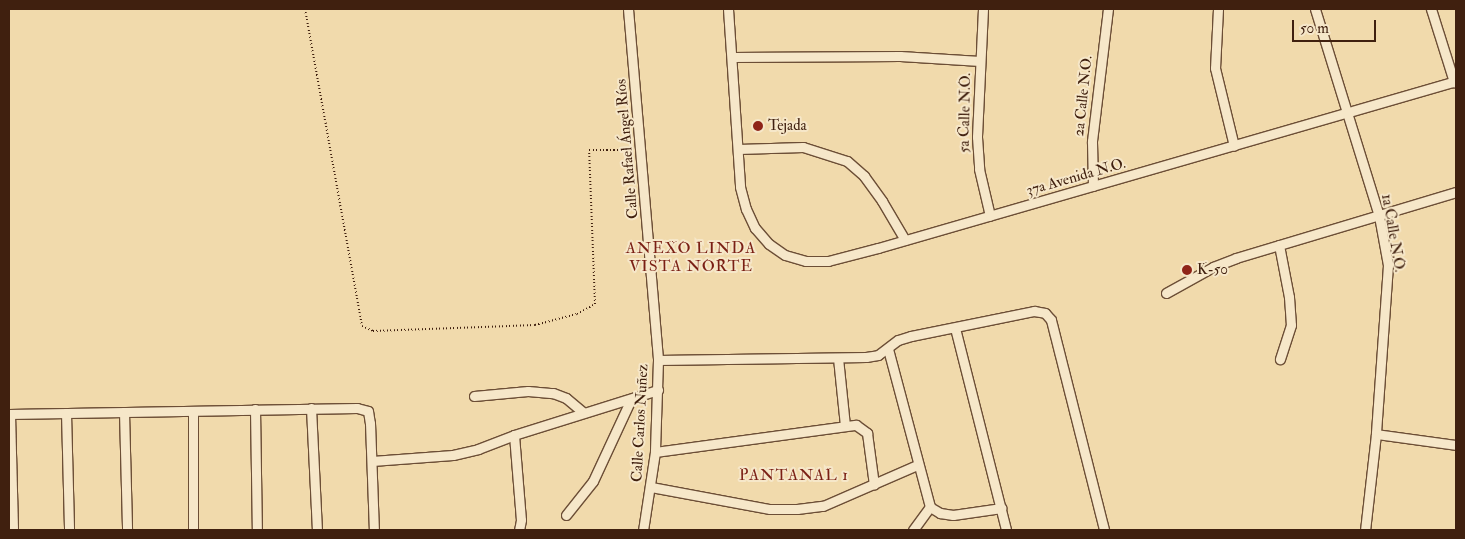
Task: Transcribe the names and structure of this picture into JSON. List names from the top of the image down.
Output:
{
  "streets": {
    "street": [
      "2a Calle N.O.",
      "5a Calle N.O.",
      "Calle Rafael Ángel Ríos",
      "37a Avenida N.O.",
      "1a Calle N.O.",
      "Calle Carlos Nuñez"
    ]
  },
  "crossings": [
    ["2a Calle N.O.", "37a Avenida N.O."],
    ["5a Calle N.O.", "37a Avenida N.O."],
    ["Calle Rafael Ángel Ríos", "Calle Carlos Nuñez"],
    ["37a Avenida N.O.", "1a Calle N.O."]
  ],
  "districts": ["ANEXO LINDA VISTA NORTE", "PANTANAL 1"],
  "places": ["Tejada", "K-50"],
  "scale_bar": "50 m"
}
